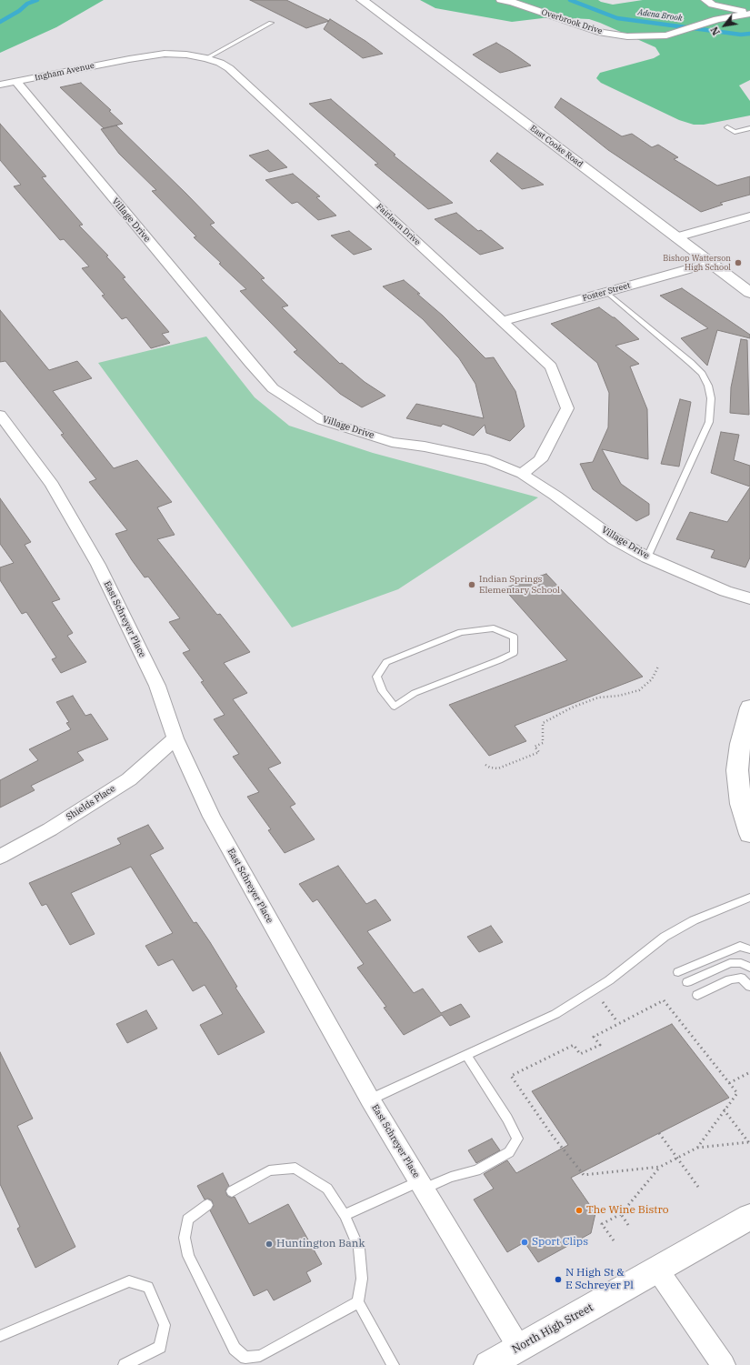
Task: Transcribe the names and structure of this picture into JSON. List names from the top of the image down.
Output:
{
  "streets": {
    "main road": ["East Cooke Road", "North High Street"],
    "street": [
      "Overbrook Drive",
      "Ingham Avenue",
      "Village Drive",
      "Fairlawn Drive",
      "Foster Street",
      "East Schreyer Place",
      "Shields Place"
    ]
  },
  "crossings": [
    ["Ingham Avenue", "Village Drive"],
    ["Ingham Avenue", "Fairlawn Drive"],
    ["East Cooke Road", "Foster Street"],
    ["Village Drive", "Fairlawn Drive"],
    ["Fairlawn Drive", "Foster Street"],
    ["East Schreyer Place", "Shields Place"],
    ["East Schreyer Place", "North High Street"]
  ],
  "water": ["Adena Brook"],
  "places": [
    "Bishop Watterson High School",
    "Indian Springs Elementary School",
    "The Wine Bistro",
    "Sport Clips",
    "Huntington Bank",
    "N High St & E Schreyer Pl"
  ],
  "north": "bottom left"
}
